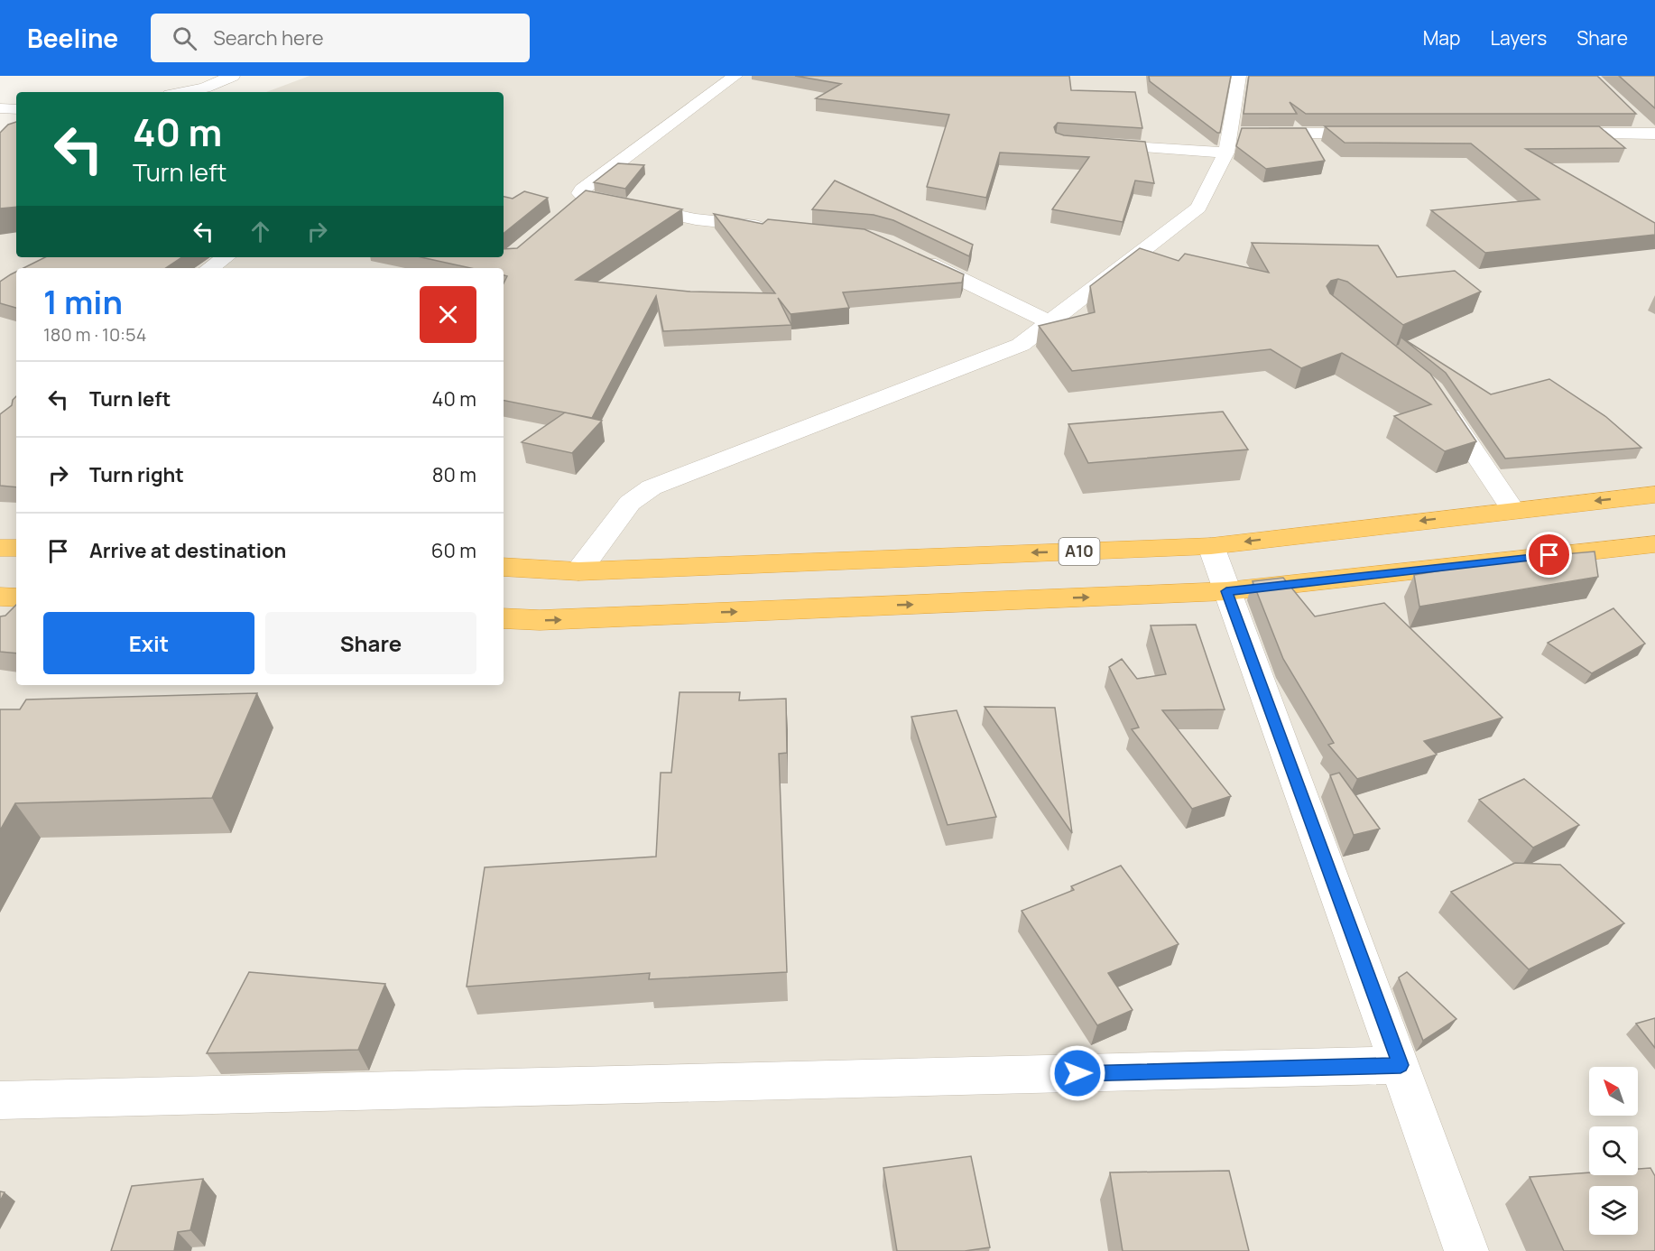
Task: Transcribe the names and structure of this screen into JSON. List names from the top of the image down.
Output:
{
  "streets": {
    "highway": ["A10"]
  },
  "north": "top left",
  "page": {
    "header": "Beeline",
    "search": "Search here",
    "nav": ["Map", "Layers", "Share"],
    "turn": ["40 m", "Turn left"],
    "heading": ["1 min", "180 m · 10:54"],
    "list": [
      {
        "name": "Turn left",
        "value": "40 m"
      },
      {
        "name": "Turn right",
        "value": "80 m"
      },
      {
        "name": "Arrive at destination",
        "value": "60 m"
      }
    ],
    "buttons": ["Exit", "Share"]
  }
}
